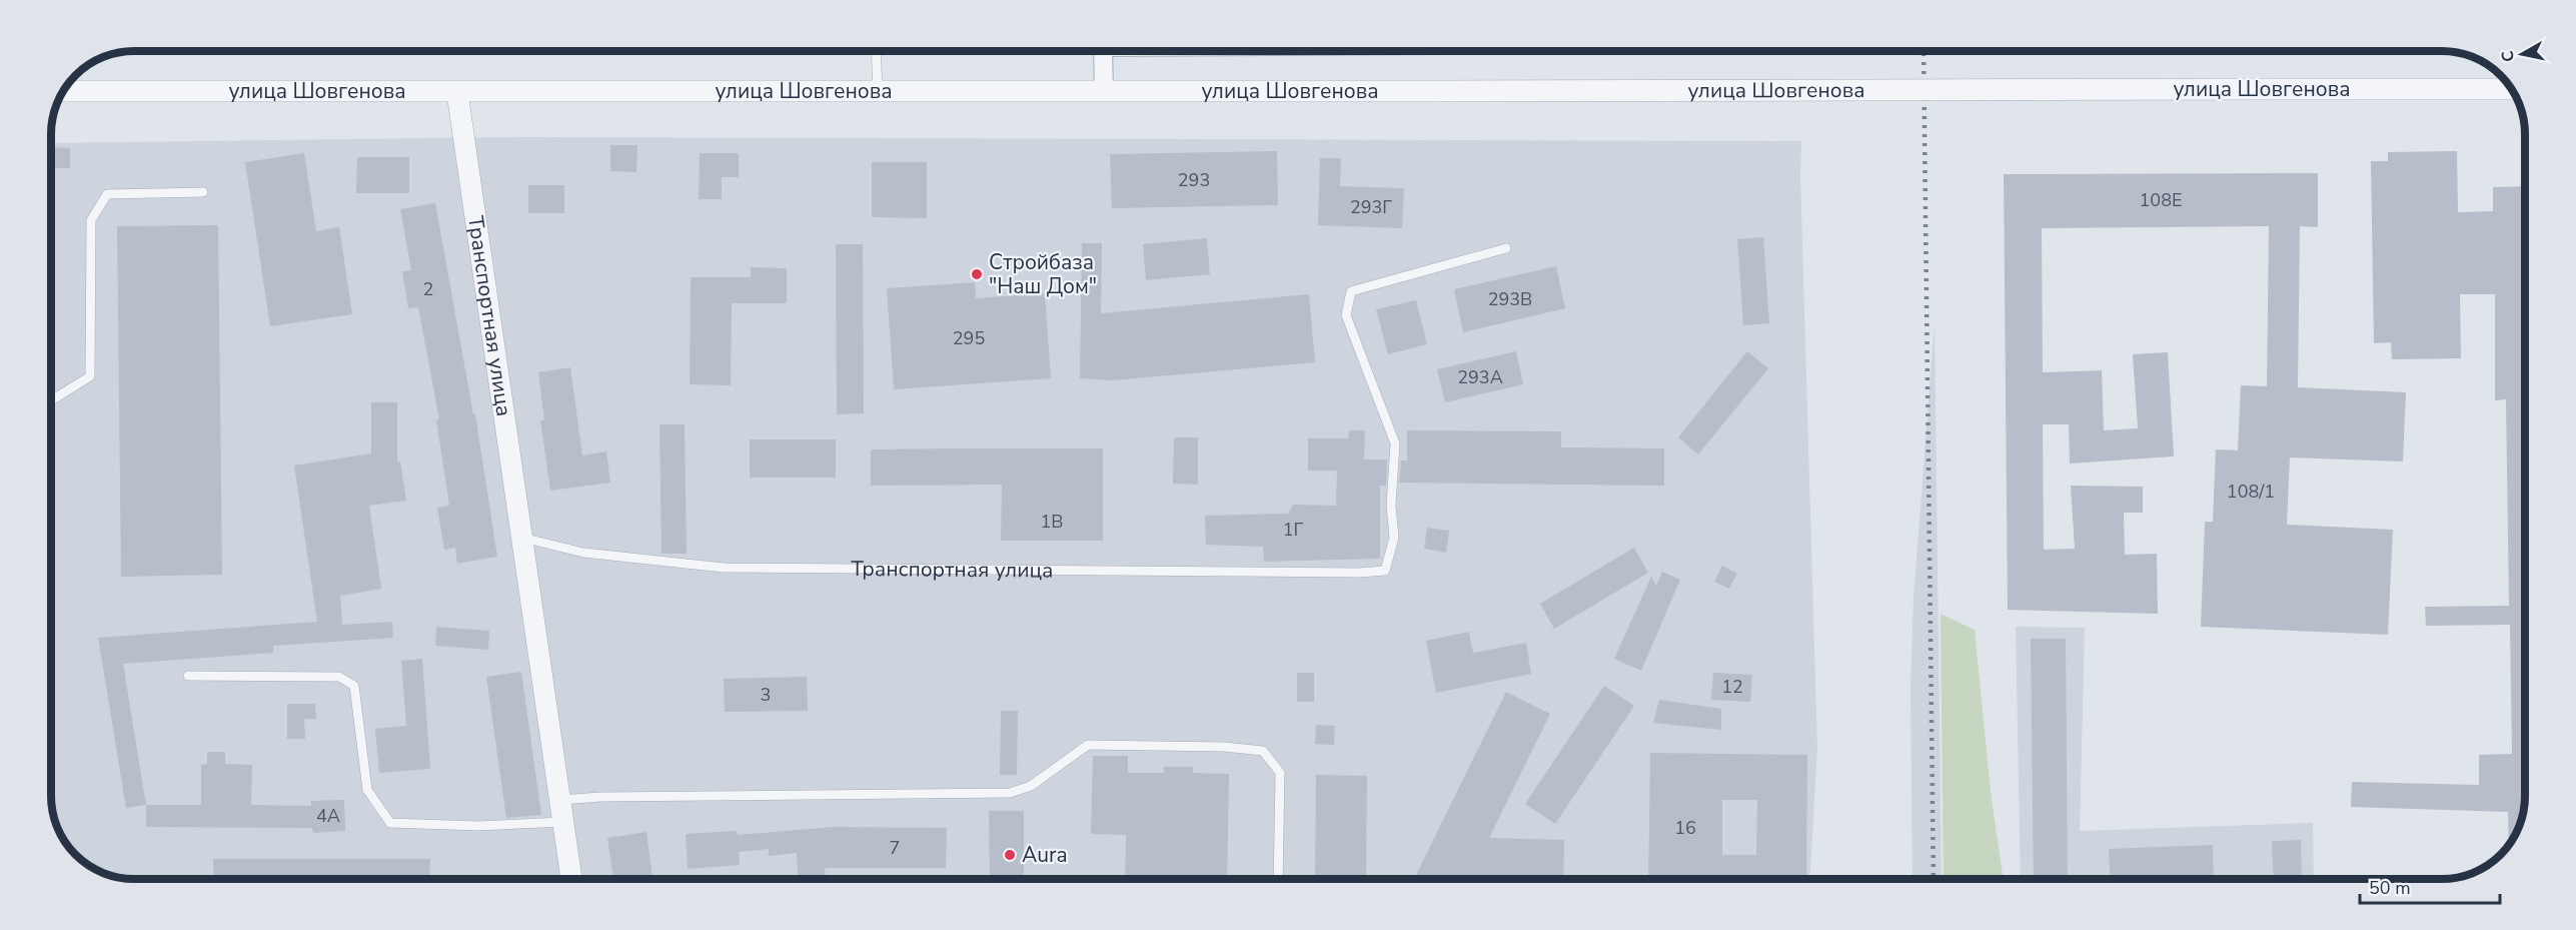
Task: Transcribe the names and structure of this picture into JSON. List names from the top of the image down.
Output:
{
  "streets": {
    "street": ["улица Шовгенова", "Транспортная улица"]
  },
  "crossings": [
    ["улица Шовгенова", "Транспортная улица"]
  ],
  "places": ["Стройбаза \"Наш Дом\"", "Aura"],
  "house_numbers": [
    "293",
    "108Е",
    "293Г",
    "2",
    "293В",
    "295",
    "293А",
    "108/1",
    "1В",
    "1Г",
    "12",
    "3",
    "4А",
    "16",
    "7"
  ],
  "scale_bar": "50 m",
  "north": "left"
}
